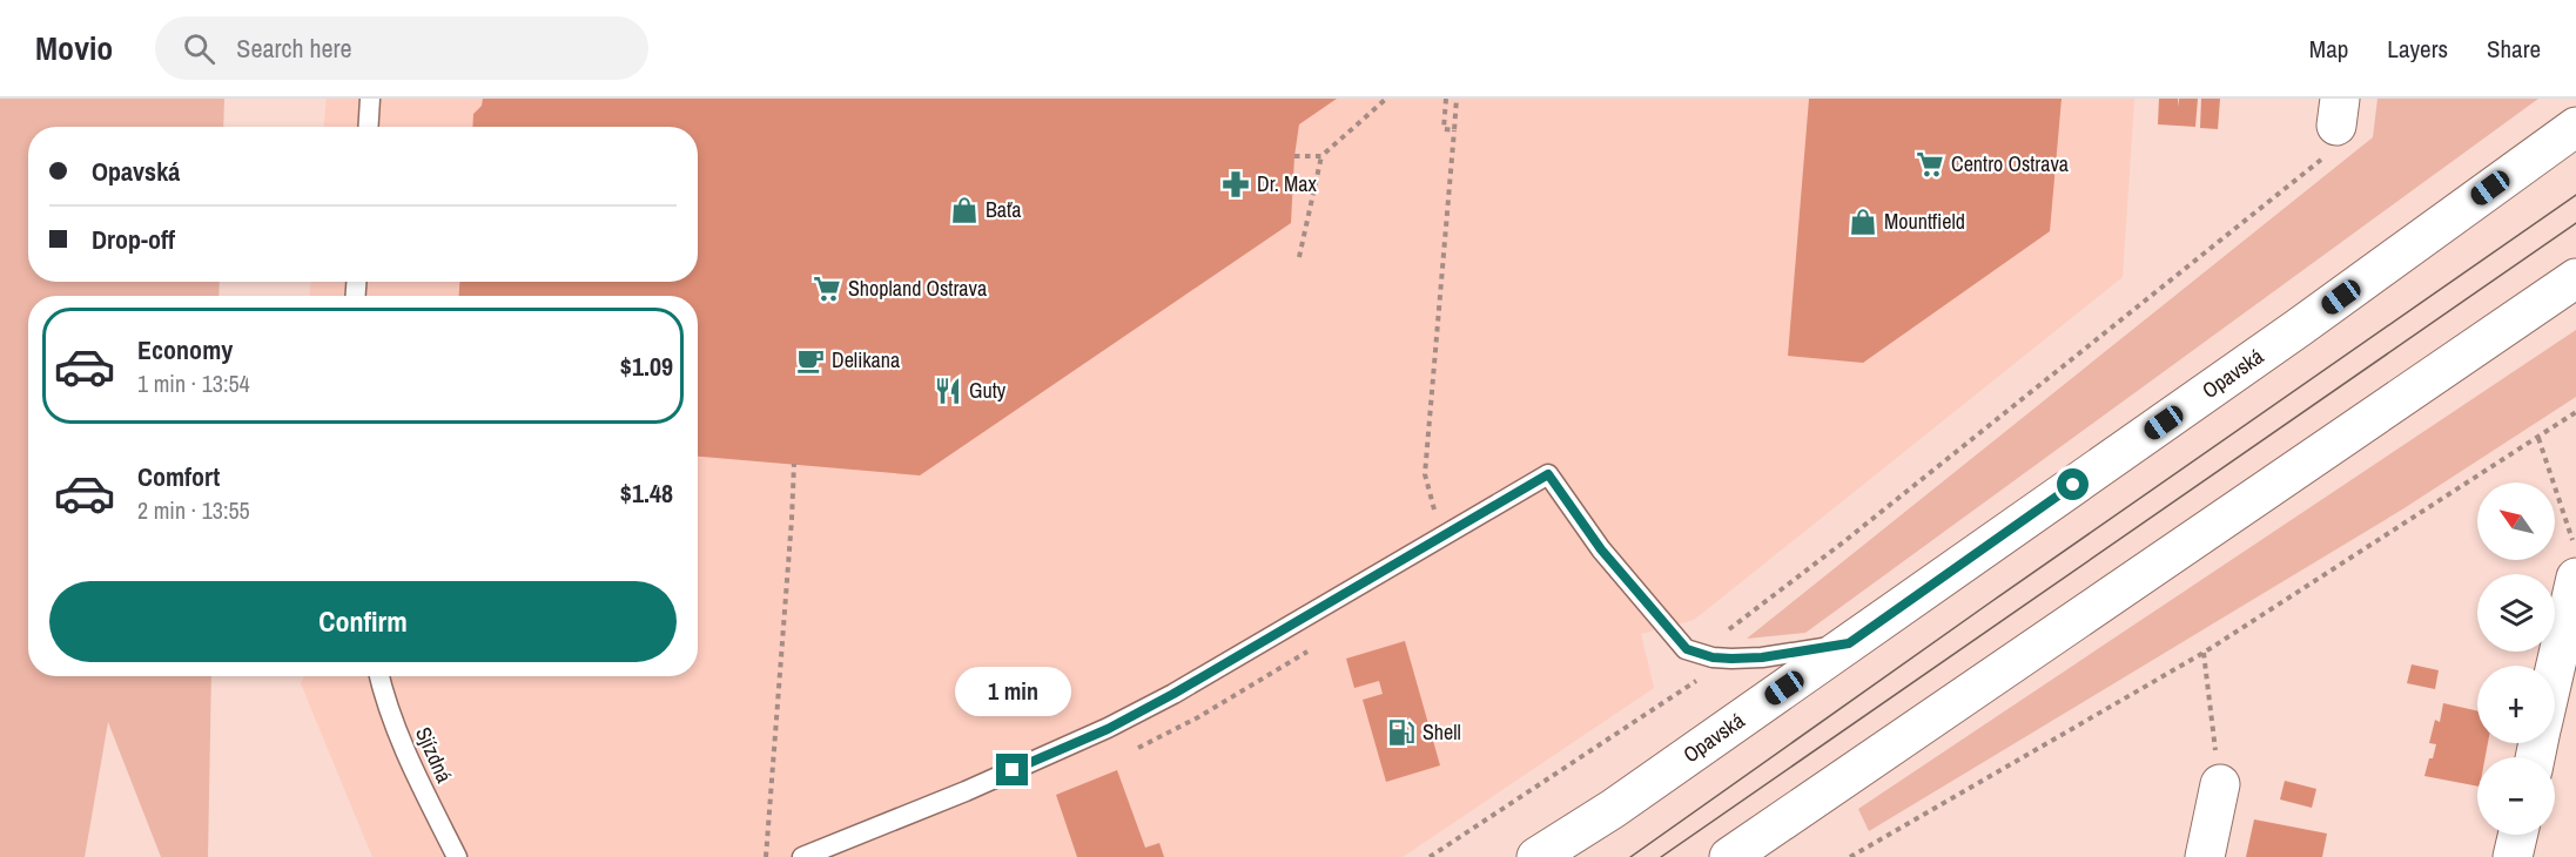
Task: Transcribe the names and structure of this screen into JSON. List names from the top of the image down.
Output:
{
  "streets": {
    "main road": ["Opavská"],
    "lane": ["Sjízdná"]
  },
  "places": {
    "supermarket": ["Centro Ostrava", "Shopland Ostrava"],
    "pharmacy": ["Dr. Max"],
    "shop": ["Baťa", "Mountfield"],
    "cafe": ["Delikana"],
    "restaurant": ["Guty"],
    "fuel station": ["Shell"]
  },
  "north": "top left",
  "page": {
    "header": "Movio",
    "search": "Search here",
    "nav": ["Map", "Layers", "Share"],
    "banner": ["Opavská", "Drop-off"],
    "list": [
      {
        "name": "Economy",
        "note": "1 min · 13:54",
        "value": "$1.09"
      },
      {
        "name": "Comfort",
        "note": "2 min · 13:55",
        "value": "$1.48"
      }
    ],
    "map_buttons": ["+", "−"],
    "buttons": "Confirm",
    "bubble": "1 min"
  }
}
